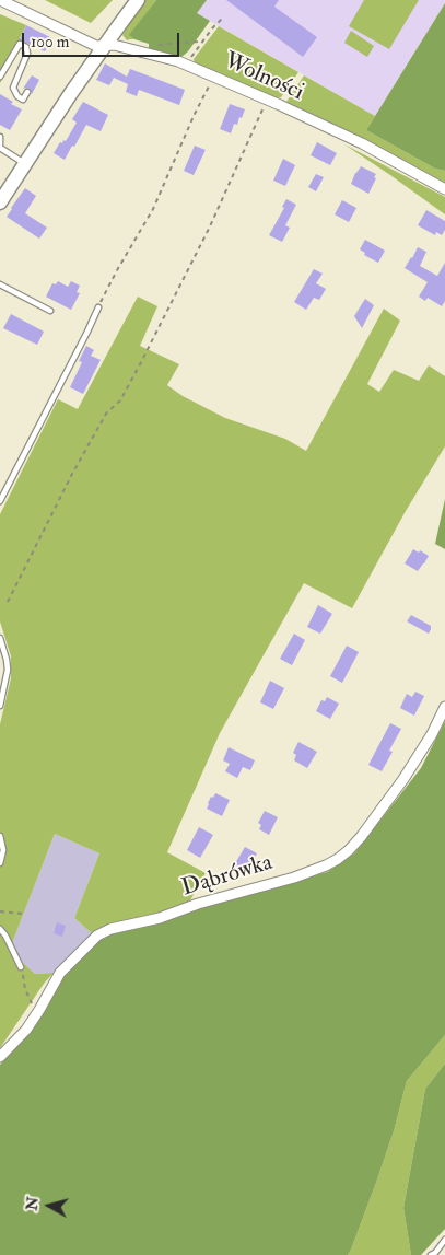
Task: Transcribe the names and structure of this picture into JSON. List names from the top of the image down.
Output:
{
  "streets": {
    "street": ["Wolności", "Dąbrówka"]
  },
  "scale_bar": "100 m",
  "north": "left"
}
